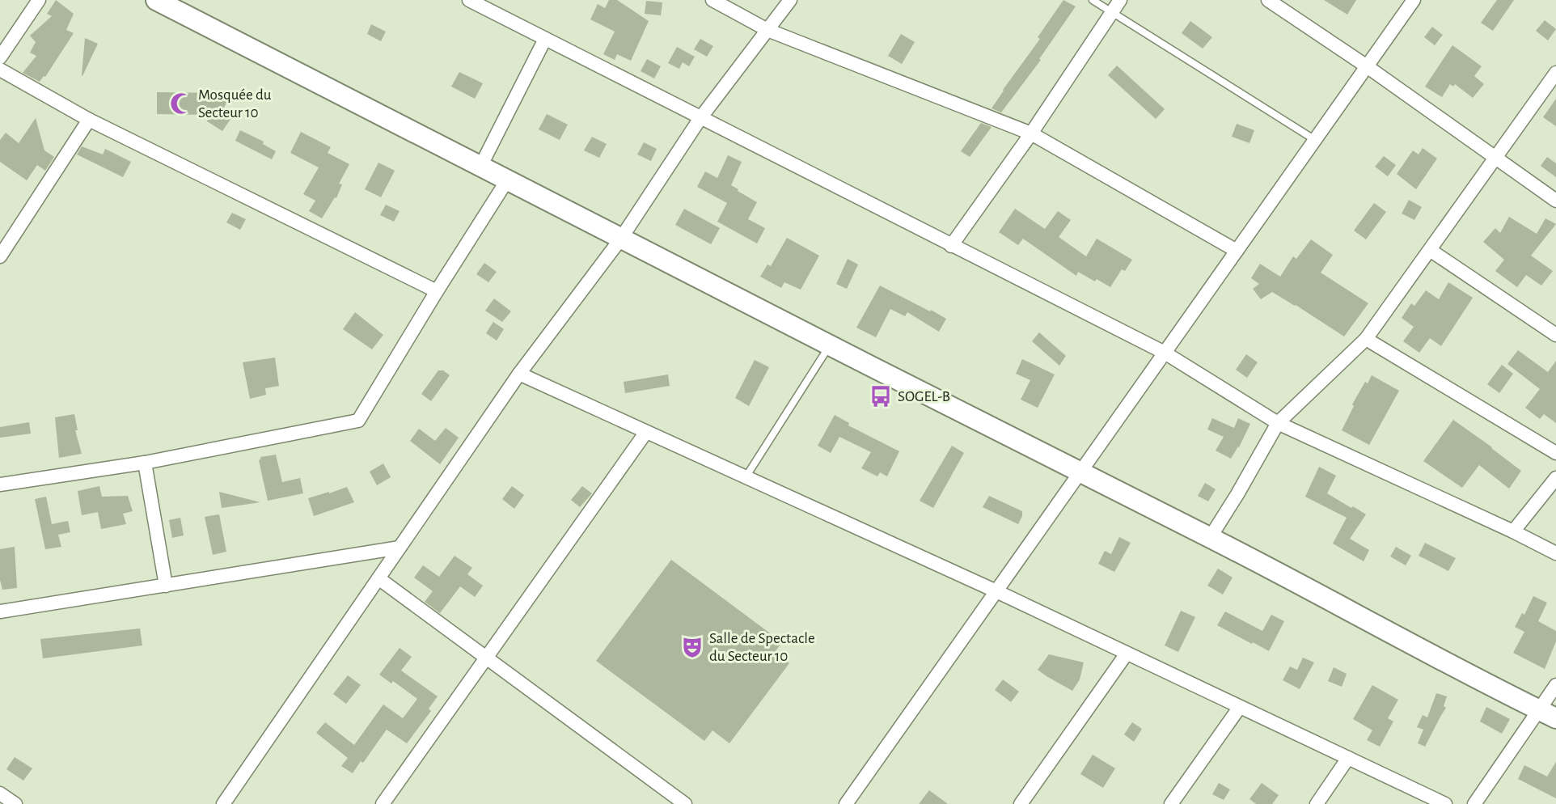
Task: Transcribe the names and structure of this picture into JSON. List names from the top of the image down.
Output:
{
  "places": {
    "mosque": ["Mosquée du Secteur 10"],
    "bus stop": ["SOGEL-B"],
    "theatre": ["Salle de Spectacle du Secteur 10"]
  }
}
